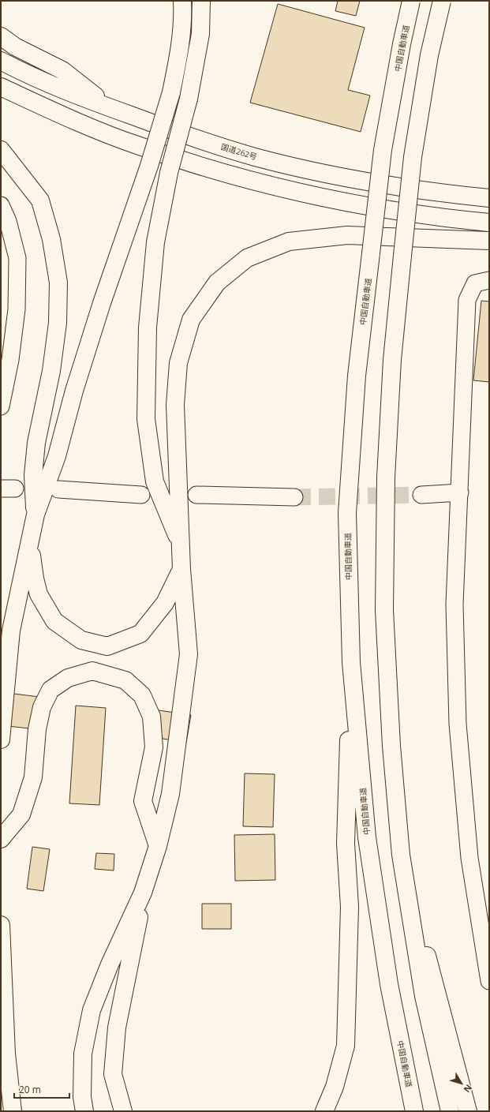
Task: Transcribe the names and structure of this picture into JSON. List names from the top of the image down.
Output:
{
  "streets": {
    "highway": ["中国自動車道", "国道262号"]
  },
  "scale_bar": "20 m",
  "north": "bottom right"
}
